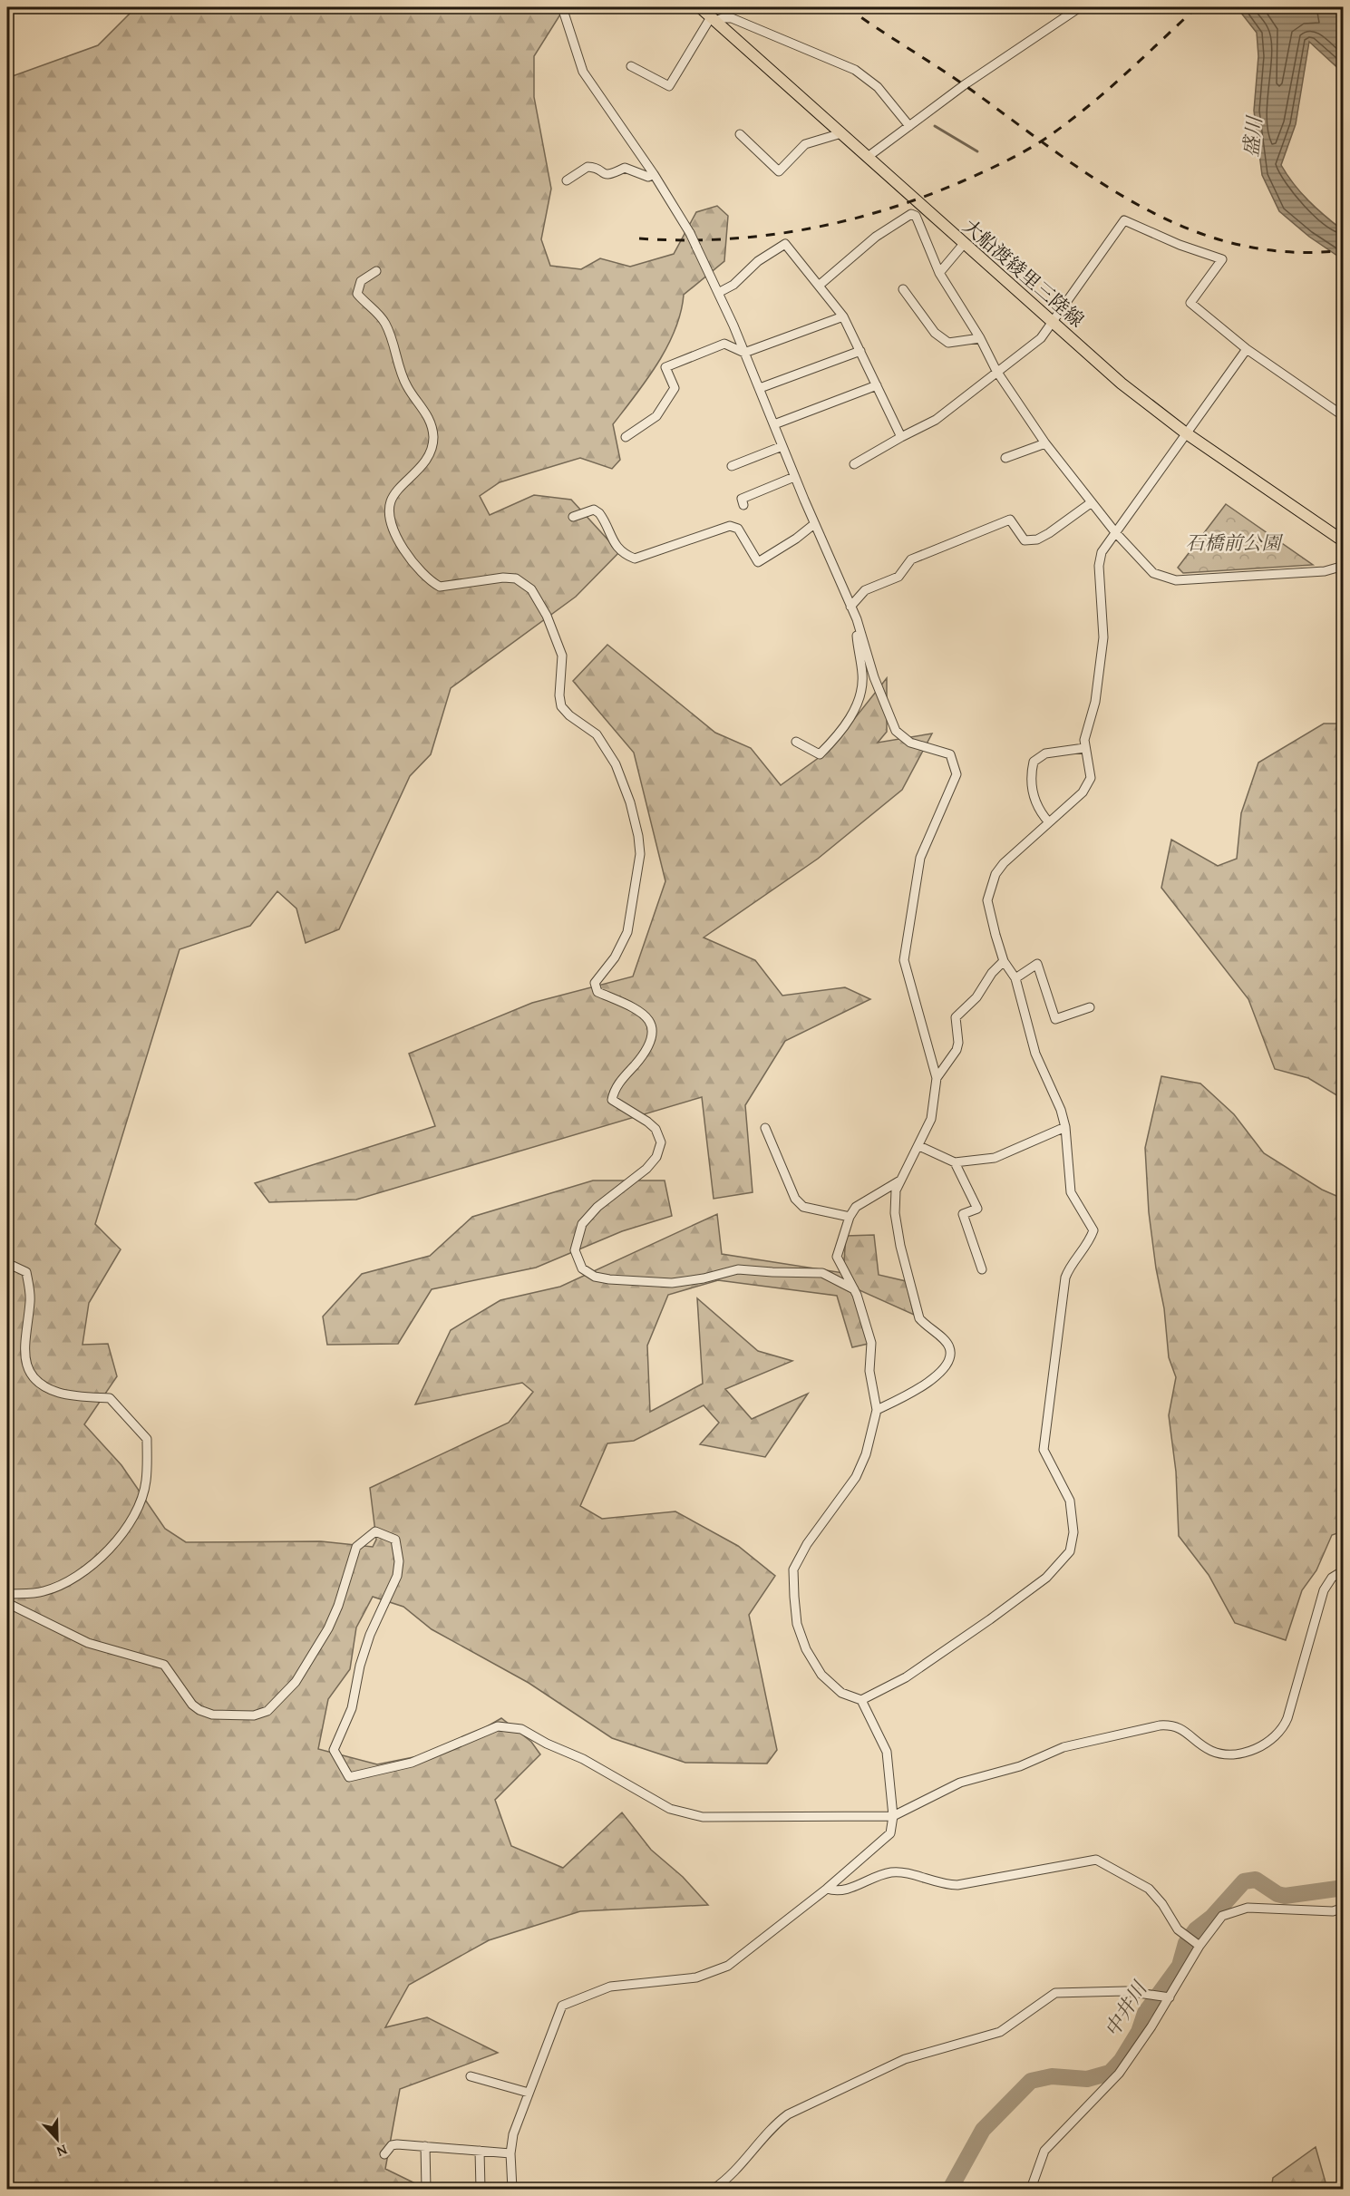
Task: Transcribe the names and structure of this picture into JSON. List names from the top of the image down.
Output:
{
  "streets": {
    "main road": ["大船渡綾里三陸線"]
  },
  "water": ["盛川", "中井川"],
  "parks": ["石橋前公園"],
  "north": "bottom"
}
